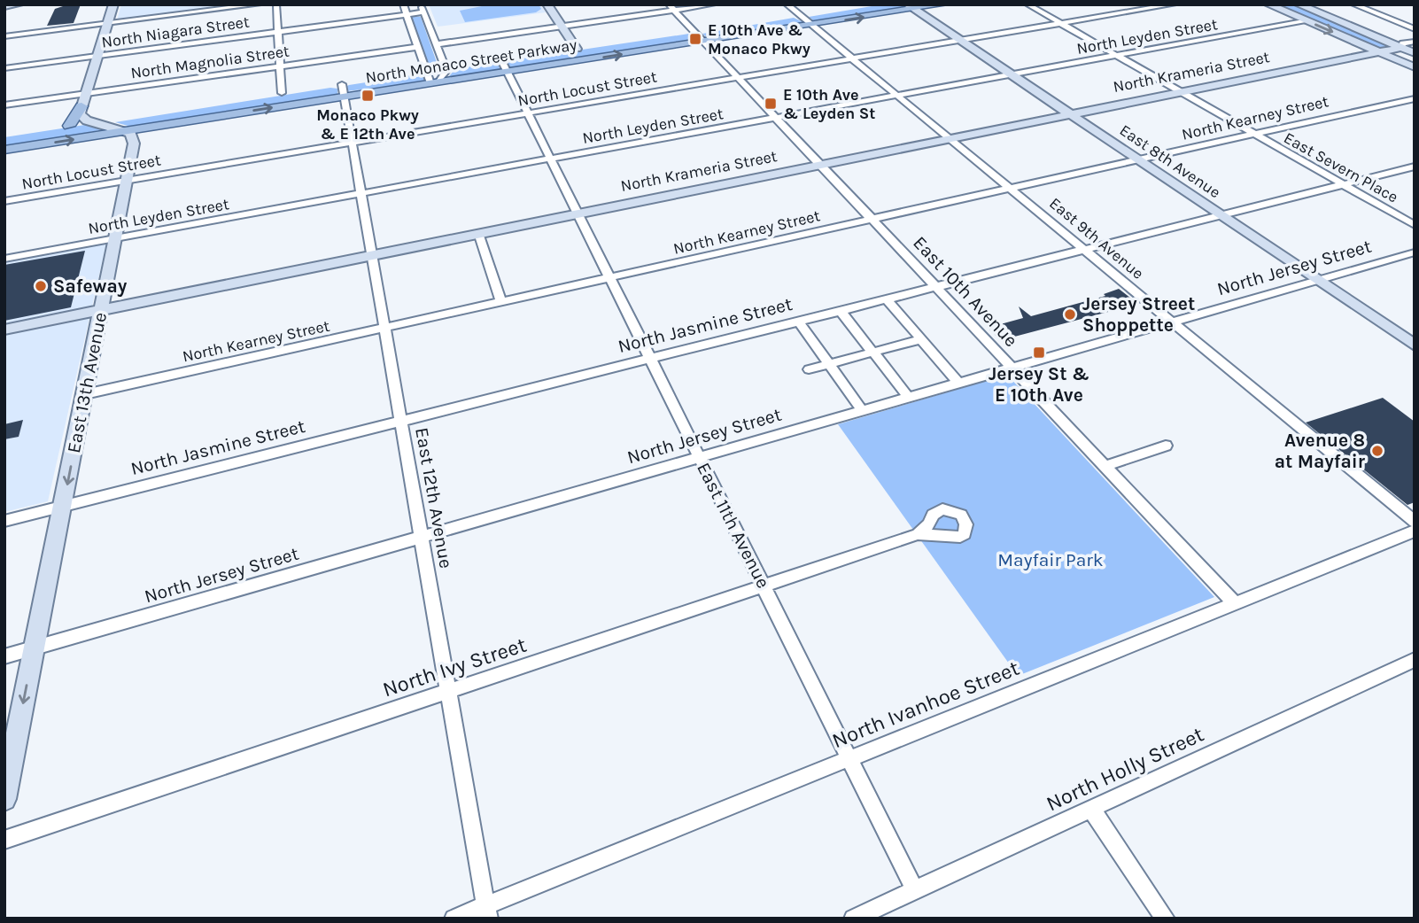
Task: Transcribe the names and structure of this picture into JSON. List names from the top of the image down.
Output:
{
  "streets": {
    "main road": ["North Monaco Street Parkway"],
    "street": [
      "North Niagara Street",
      "North Leyden Street",
      "North Magnolia Street",
      "North Krameria Street",
      "North Locust Street",
      "North Kearney Street",
      "East 8th Avenue",
      "East Severn Place",
      "East 9th Avenue",
      "North Jersey Street",
      "East 10th Avenue",
      "North Jasmine Street",
      "East 13th Avenue",
      "East 12th Avenue",
      "East 11th Avenue",
      "North Ivy Street",
      "North Ivanhoe Street",
      "North Holly Street"
    ]
  },
  "crossings": [
    ["North Leyden Street", "East 8th Avenue"],
    ["North Leyden Street", "East Severn Place"],
    ["North Leyden Street", "East 9th Avenue"],
    ["North Leyden Street", "East 10th Avenue"],
    ["North Leyden Street", "East 13th Avenue"],
    ["North Leyden Street", "East 12th Avenue"],
    ["North Leyden Street", "East 11th Avenue"],
    ["North Monaco Street Parkway", "East 8th Avenue"],
    ["North Monaco Street Parkway", "East 9th Avenue"],
    ["North Monaco Street Parkway", "East 10th Avenue"],
    ["North Monaco Street Parkway", "East 13th Avenue"],
    ["North Monaco Street Parkway", "East 12th Avenue"],
    ["North Monaco Street Parkway", "East 11th Avenue"],
    ["North Krameria Street", "East 8th Avenue"],
    ["North Krameria Street", "East Severn Place"],
    ["North Krameria Street", "East 9th Avenue"],
    ["North Krameria Street", "East 10th Avenue"],
    ["North Krameria Street", "East 13th Avenue"],
    ["North Krameria Street", "East 12th Avenue"],
    ["North Krameria Street", "East 11th Avenue"],
    ["North Locust Street", "East 8th Avenue"],
    ["North Locust Street", "East Severn Place"],
    ["North Locust Street", "East 9th Avenue"],
    ["North Locust Street", "East 10th Avenue"],
    ["North Locust Street", "East 13th Avenue"],
    ["North Locust Street", "East 12th Avenue"],
    ["North Locust Street", "East 11th Avenue"],
    ["North Kearney Street", "East 8th Avenue"],
    ["North Kearney Street", "East Severn Place"],
    ["North Kearney Street", "East 9th Avenue"],
    ["North Kearney Street", "East 10th Avenue"],
    ["North Kearney Street", "East 13th Avenue"],
    ["North Kearney Street", "East 12th Avenue"],
    ["North Kearney Street", "East 11th Avenue"],
    ["East 8th Avenue", "North Jersey Street"],
    ["East 8th Avenue", "North Jasmine Street"],
    ["East Severn Place", "North Jasmine Street"],
    ["East 9th Avenue", "North Jersey Street"],
    ["East 9th Avenue", "North Jasmine Street"],
    ["North Jersey Street", "East 10th Avenue"],
    ["North Jersey Street", "East 13th Avenue"],
    ["North Jersey Street", "East 12th Avenue"],
    ["North Jersey Street", "East 11th Avenue"],
    ["East 10th Avenue", "North Jasmine Street"],
    ["East 10th Avenue", "North Ivanhoe Street"],
    ["North Jasmine Street", "East 13th Avenue"],
    ["North Jasmine Street", "East 12th Avenue"],
    ["North Jasmine Street", "East 11th Avenue"],
    ["East 12th Avenue", "North Ivy Street"],
    ["East 12th Avenue", "North Ivanhoe Street"],
    ["East 11th Avenue", "North Ivy Street"],
    ["East 11th Avenue", "North Ivanhoe Street"],
    ["East 11th Avenue", "North Holly Street"]
  ],
  "one_way": ["East 13th Avenue"],
  "parks": ["Mayfair Park"],
  "places": {
    "transit": [
      "E 10th Ave & Monaco Pkwy",
      "Monaco Pkwy & E 12th Ave",
      "E 10th Ave & Leyden St",
      "Jersey St & E 10th Ave"
    ],
    "other": ["Safeway", "Jersey Street Shoppette", "Avenue 8 at Mayfair"]
  }
}
